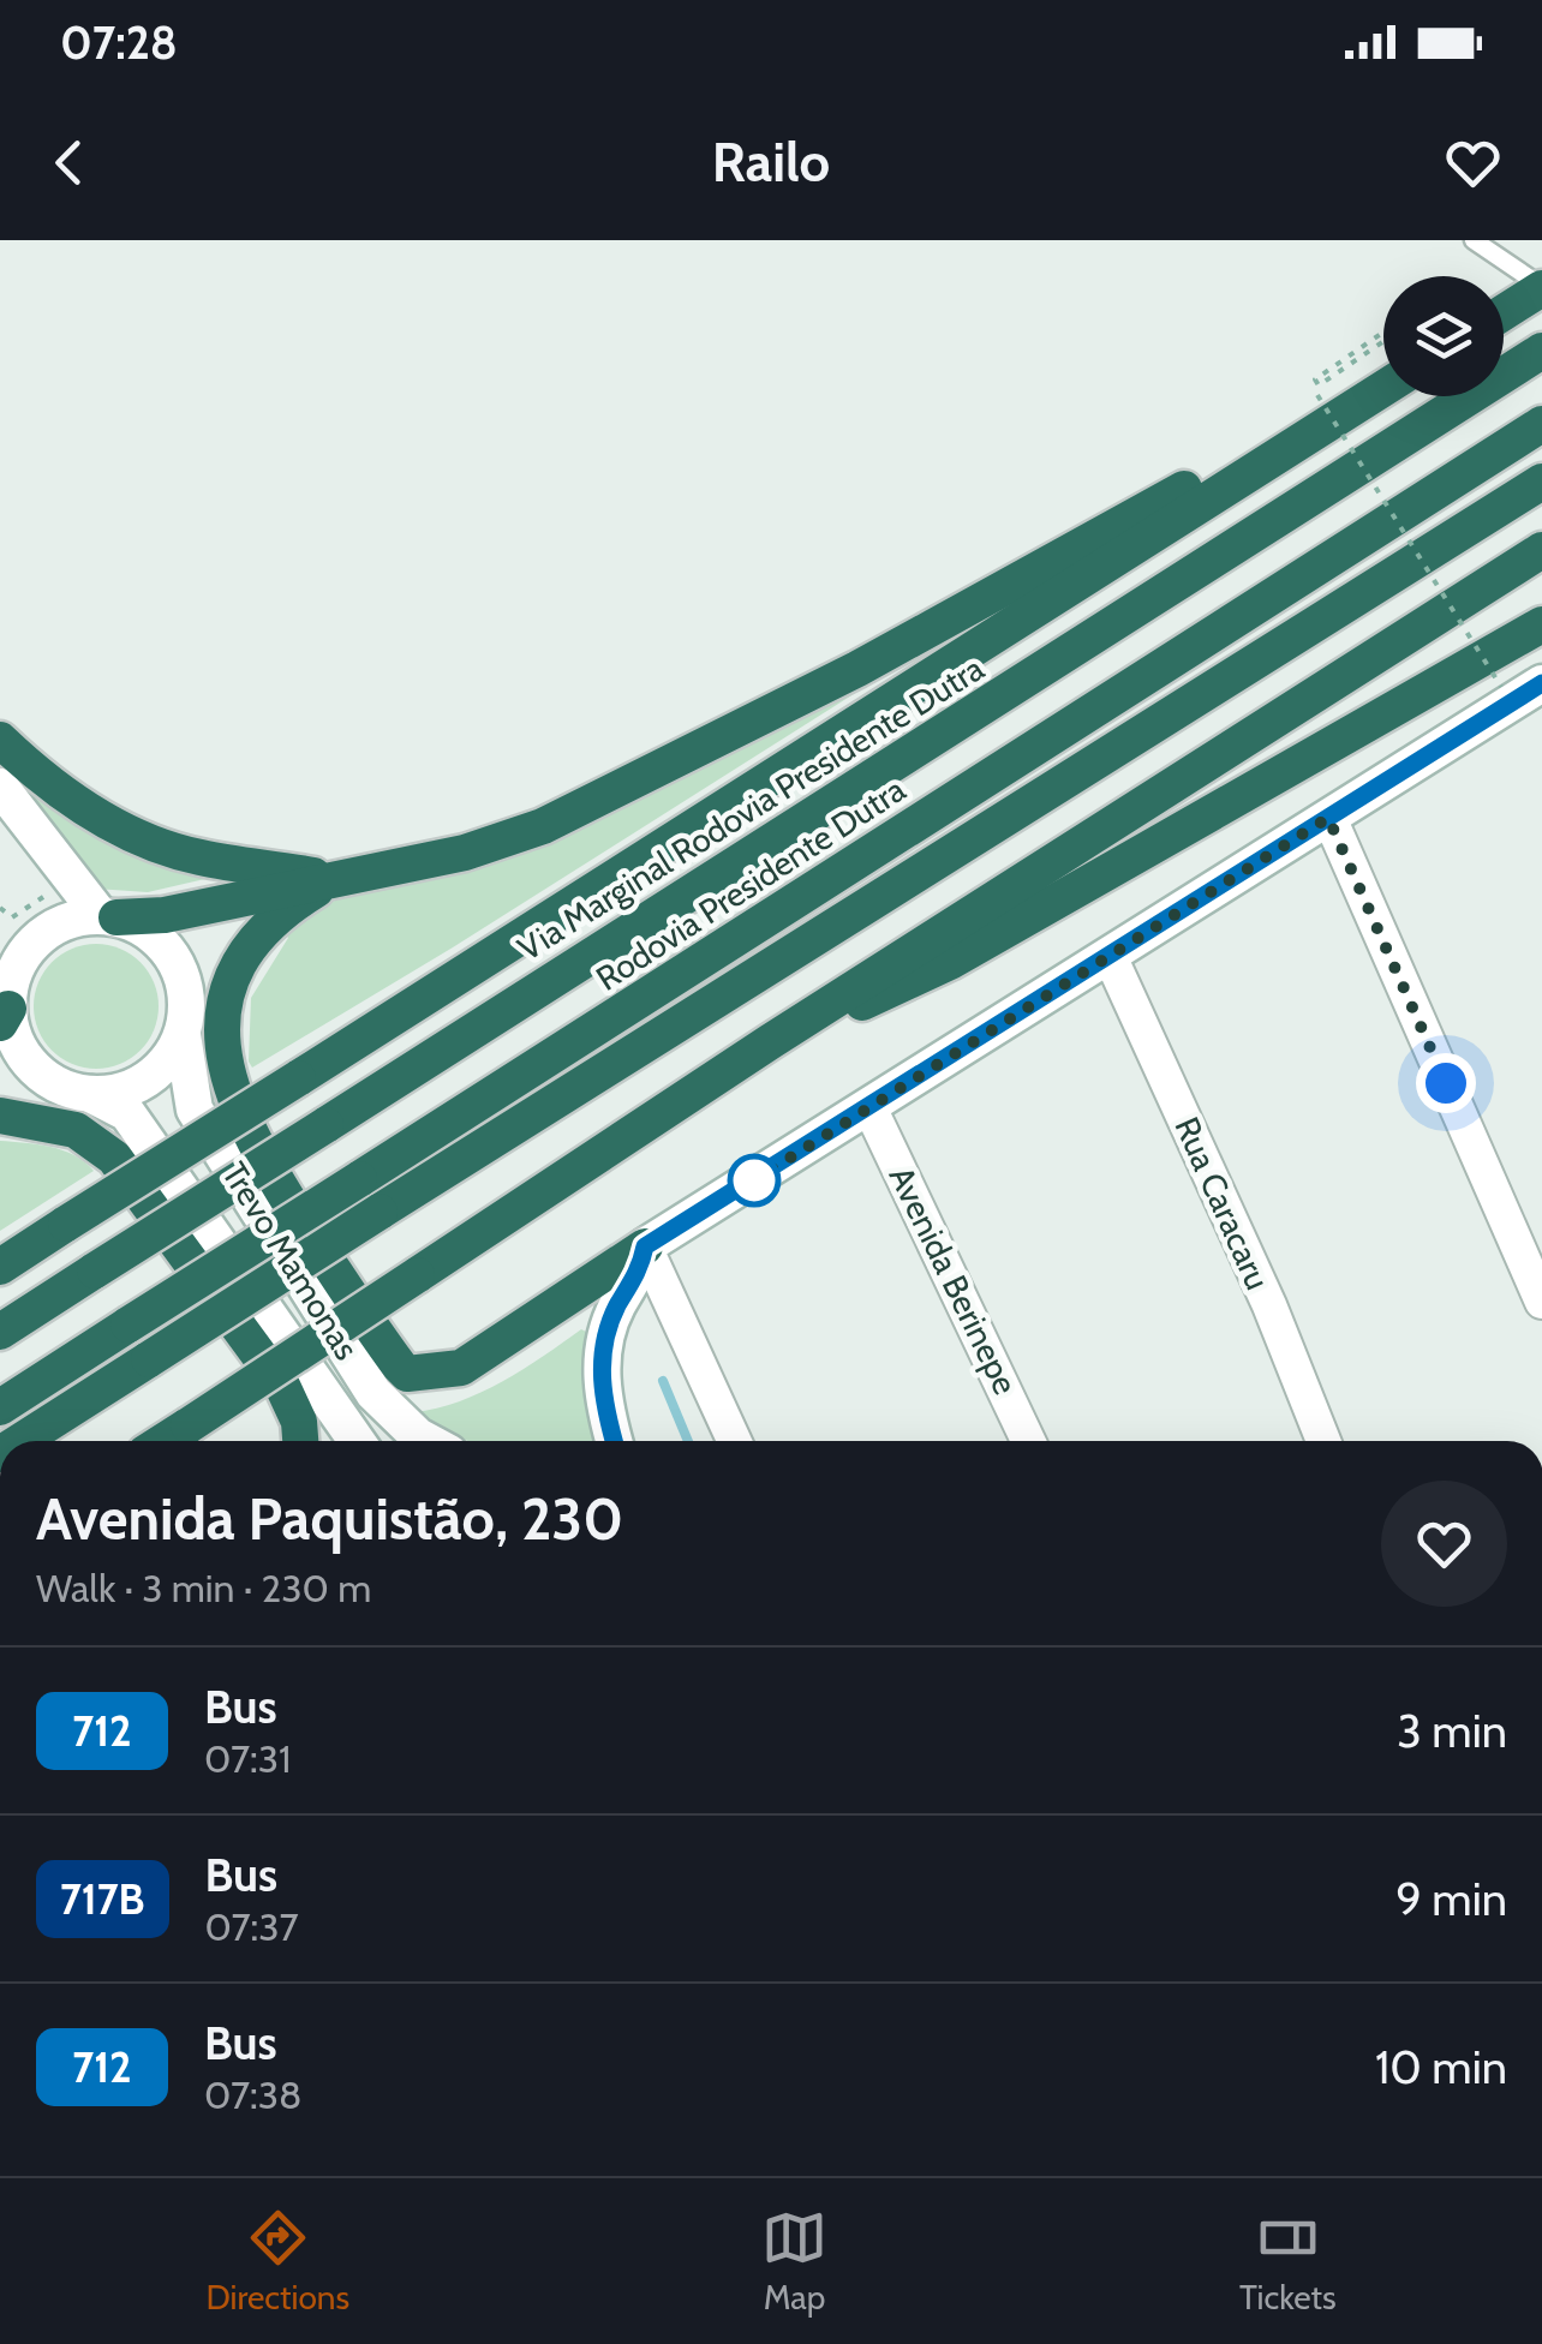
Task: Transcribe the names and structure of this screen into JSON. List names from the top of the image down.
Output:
{
  "streets": {
    "highway": ["Via Marginal Rodovia Presidente Dutra", "Rodovia Presidente Dutra"],
    "main road": ["Trevo Mamonas"],
    "street": ["Rua Caracaru", "Avenida Berinepe"]
  },
  "lines": ["bus line 712"],
  "page": {
    "status": "07:28",
    "header": "Railo",
    "heading": ["Avenida Paquistão, 230", "Walk · 3 min · 230 m"],
    "list": [
      {
        "mark": "712",
        "name": "Bus",
        "note": "07:31",
        "value": "3 min"
      },
      {
        "mark": "717B",
        "name": "Bus",
        "note": "07:37",
        "value": "9 min"
      },
      {
        "mark": "712",
        "name": "Bus",
        "note": "07:38",
        "value": "10 min"
      }
    ],
    "tabs": ["Directions", "Map", "Tickets"]
  }
}
